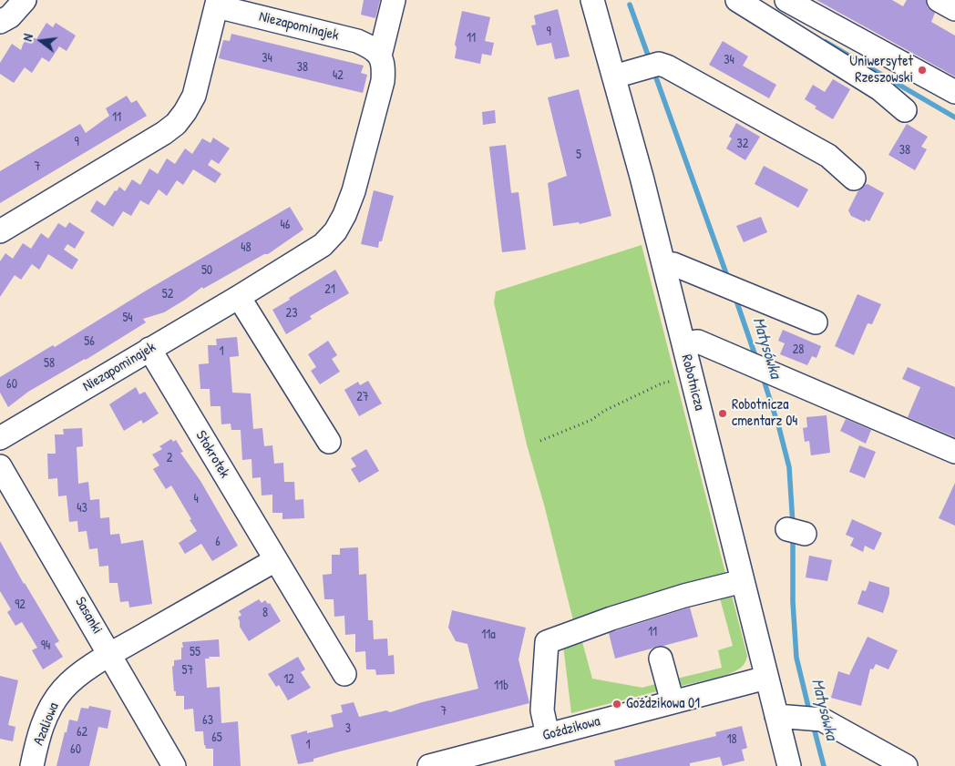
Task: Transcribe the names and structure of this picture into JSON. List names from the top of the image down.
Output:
{
  "streets": {
    "street": [
      "Niezapominajek",
      "Robotnicza",
      "Stokrotek",
      "Sasanki",
      "Azaliowa",
      "Goździkowa"
    ]
  },
  "crossings": [
    ["Niezapominajek", "Stokrotek"],
    ["Robotnicza", "Goździkowa"],
    ["Sasanki", "Azaliowa"]
  ],
  "water": ["Matysówka"],
  "places": ["Uniwersytet Rzeszowski", "Robotnicza cmentarz 04", "Goździkowa 01"],
  "house_numbers": [
    "9",
    "11",
    "34",
    "34",
    "38",
    "42",
    "11",
    "9",
    "32",
    "38",
    "5",
    "7",
    "46",
    "48",
    "50",
    "21",
    "52",
    "23",
    "54",
    "56",
    "28",
    "1",
    "58",
    "60",
    "27",
    "2",
    "4",
    "43",
    "6",
    "92",
    "8",
    "11",
    "11a",
    "94",
    "55",
    "57",
    "12",
    "11b",
    "7",
    "63",
    "3",
    "62",
    "65",
    "18",
    "1",
    "60"
  ],
  "north": "left"
}
